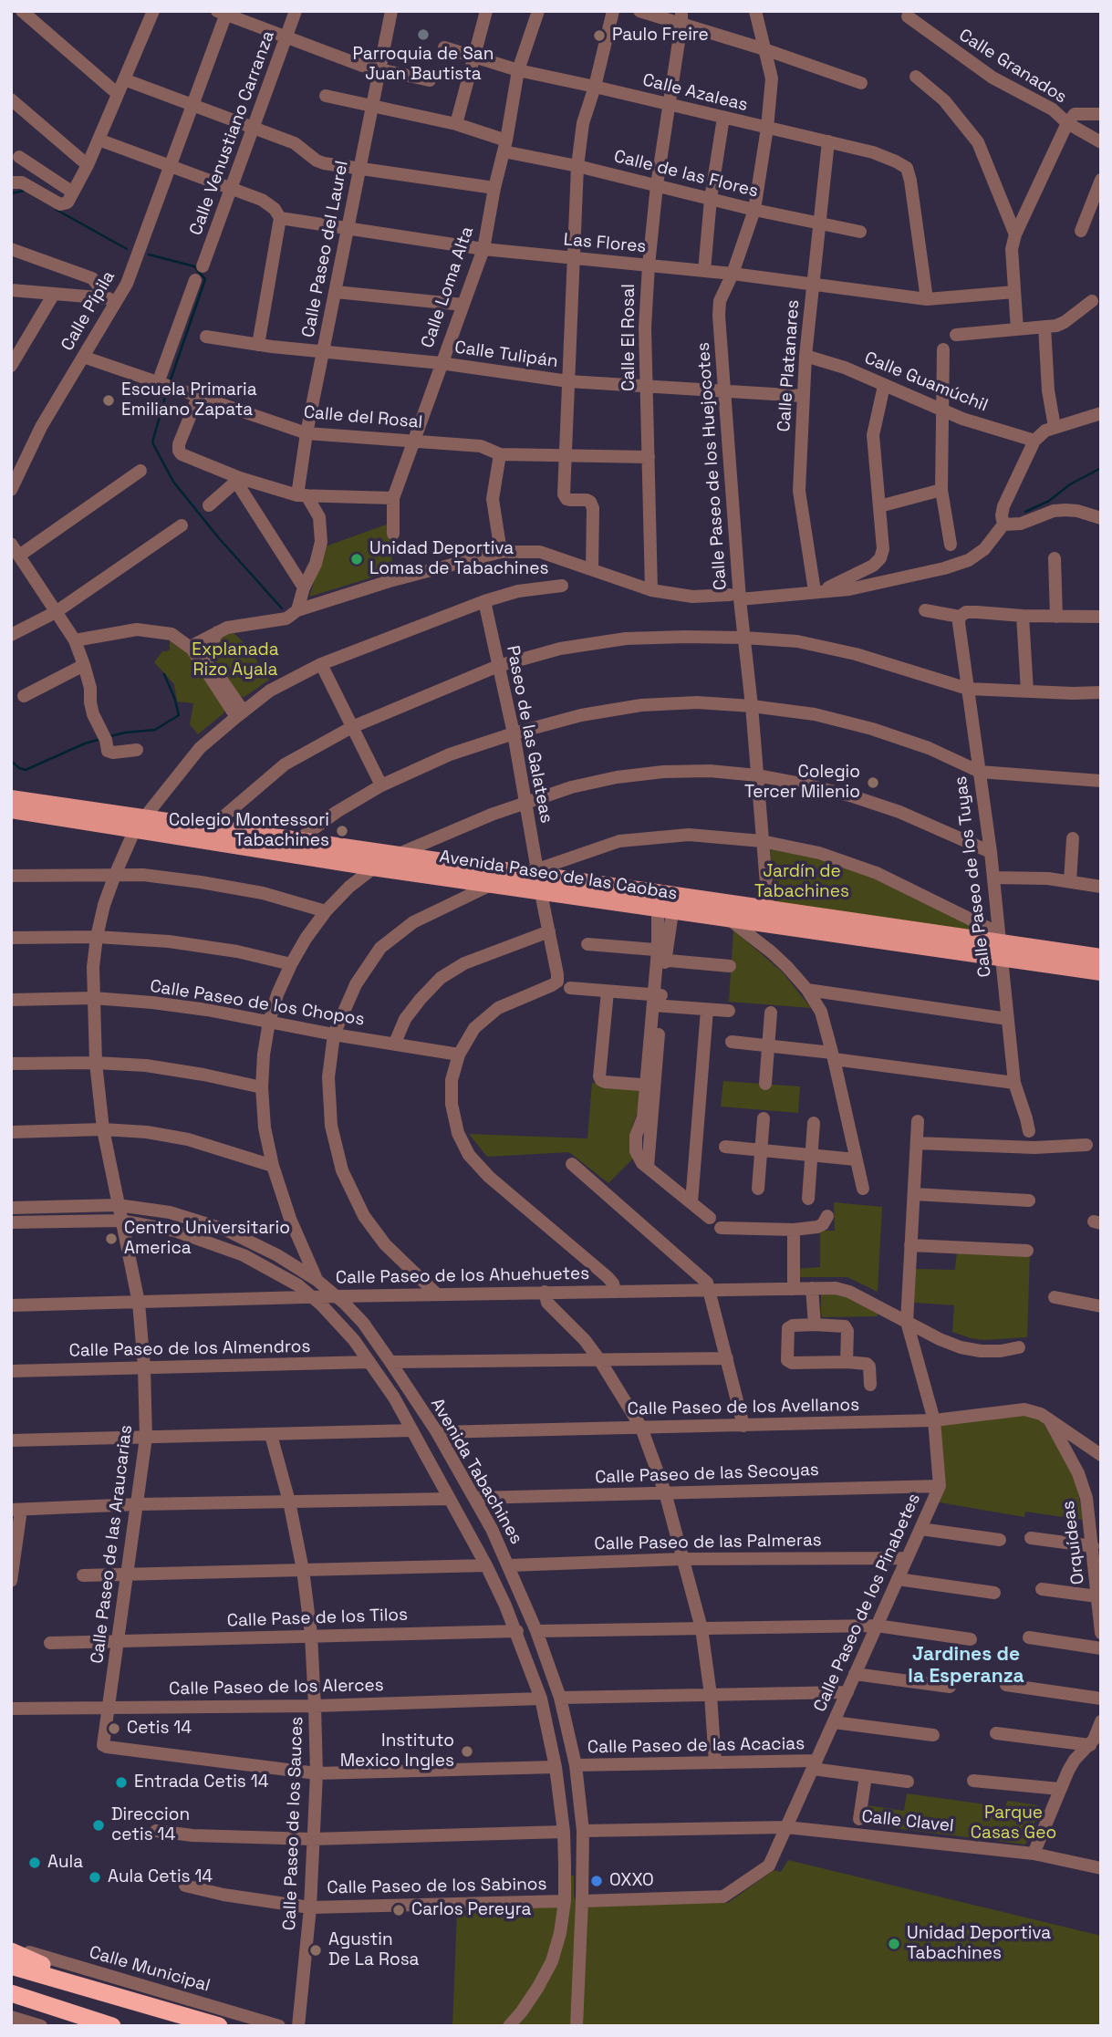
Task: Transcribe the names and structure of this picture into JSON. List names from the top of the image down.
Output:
{
  "streets": {
    "main road": ["Avenida Paseo de las Caobas"],
    "street": [
      "Calle Granados",
      "Calle Azaleas",
      "Calle Venustiano Carranza",
      "Calle de las Flores",
      "Las Flores",
      "Calle Paseo del Laurel",
      "Calle Loma Alta",
      "Calle Pípila",
      "Calle El Rosal",
      "Calle Tulipán",
      "Calle Platanares",
      "Calle Guamúchil",
      "Calle del Rosal",
      "Calle Paseo de los Huejocotes",
      "Paseo de las Galateas",
      "Calle Paseo de los Tuyas",
      "Calle Paseo de los Chopos",
      "Calle Paseo de los Ahuehuetes",
      "Calle Paseo de los Almendros",
      "Calle Paseo de los Avellanos",
      "Avenida Tabachines",
      "Calle Paseo de las Secoyas",
      "Calle Paseo de las Palmeras",
      "Orquídeas",
      "Calle Paseo de las Araucarias",
      "Calle Paseo de los Pinabetes",
      "Calle Pase de los Tilos",
      "Calle Paseo de los Alerces",
      "Calle Paseo de las Acacias",
      "Calle Clavel",
      "Calle Paseo de los Sauces",
      "Calle Paseo de los Sabinos",
      "Calle Municipal"
    ]
  },
  "crossings": [
    ["Calle Azaleas", "Las Flores"],
    ["Calle Azaleas", "Calle Loma Alta"],
    ["Calle Azaleas", "Calle El Rosal"],
    ["Calle Azaleas", "Calle Platanares"],
    ["Calle Azaleas", "Calle Paseo de los Huejocotes"],
    ["Calle de las Flores", "Calle Paseo del Laurel"],
    ["Calle de las Flores", "Calle Loma Alta"],
    ["Calle de las Flores", "Calle El Rosal"],
    ["Calle de las Flores", "Calle Platanares"],
    ["Calle de las Flores", "Calle Paseo de los Huejocotes"],
    ["Las Flores", "Calle Paseo del Laurel"],
    ["Las Flores", "Calle Loma Alta"],
    ["Las Flores", "Calle El Rosal"],
    ["Las Flores", "Calle Platanares"],
    ["Las Flores", "Calle Paseo de los Huejocotes"],
    ["Calle Paseo del Laurel", "Calle Tulipán"],
    ["Calle Paseo del Laurel", "Calle del Rosal"],
    ["Calle Loma Alta", "Calle Tulipán"],
    ["Calle Loma Alta", "Calle del Rosal"],
    ["Calle Pípila", "Calle del Rosal"],
    ["Calle El Rosal", "Calle Tulipán"],
    ["Calle El Rosal", "Calle del Rosal"],
    ["Calle Tulipán", "Calle Platanares"],
    ["Calle Tulipán", "Calle Paseo de los Huejocotes"],
    ["Calle Platanares", "Calle Guamúchil"],
    ["Calle Paseo de los Huejocotes", "Avenida Paseo de las Caobas"],
    ["Paseo de las Galateas", "Avenida Paseo de las Caobas"],
    ["Paseo de las Galateas", "Calle Paseo de las Araucarias"],
    ["Avenida Paseo de las Caobas", "Calle Paseo de los Tuyas"],
    ["Avenida Paseo de las Caobas", "Calle Paseo de las Araucarias"],
    ["Calle Paseo de los Chopos", "Calle Paseo de las Araucarias"],
    ["Calle Paseo de los Ahuehuetes", "Avenida Tabachines"],
    ["Calle Paseo de los Ahuehuetes", "Calle Paseo de las Araucarias"],
    ["Calle Paseo de los Ahuehuetes", "Calle Paseo de los Pinabetes"],
    ["Calle Paseo de los Almendros", "Avenida Tabachines"],
    ["Calle Paseo de los Almendros", "Calle Paseo de las Araucarias"],
    ["Calle Paseo de los Avellanos", "Avenida Tabachines"],
    ["Calle Paseo de los Avellanos", "Orquídeas"],
    ["Calle Paseo de los Avellanos", "Calle Paseo de los Pinabetes"],
    ["Avenida Tabachines", "Calle Paseo de las Secoyas"],
    ["Avenida Tabachines", "Calle Paseo de las Palmeras"],
    ["Avenida Tabachines", "Calle Paseo de las Araucarias"],
    ["Avenida Tabachines", "Calle Pase de los Tilos"],
    ["Avenida Tabachines", "Calle Paseo de los Alerces"],
    ["Avenida Tabachines", "Calle Paseo de las Acacias"],
    ["Avenida Tabachines", "Calle Clavel"],
    ["Avenida Tabachines", "Calle Paseo de los Sabinos"],
    ["Calle Paseo de las Secoyas", "Calle Paseo de los Pinabetes"],
    ["Calle Paseo de las Palmeras", "Calle Paseo de los Pinabetes"],
    ["Calle Paseo de las Araucarias", "Calle Pase de los Tilos"],
    ["Calle Paseo de las Araucarias", "Calle Paseo de los Alerces"],
    ["Calle Paseo de las Araucarias", "Calle Paseo de los Sauces"],
    ["Calle Paseo de los Pinabetes", "Calle Paseo de las Acacias"],
    ["Calle Paseo de los Pinabetes", "Calle Clavel"],
    ["Calle Pase de los Tilos", "Calle Paseo de los Sauces"],
    ["Calle Paseo de los Alerces", "Calle Paseo de los Sauces"],
    ["Calle Paseo de los Sauces", "Calle Paseo de los Sabinos"]
  ],
  "districts": ["Jardines de la Esperanza"],
  "parks": ["Explanada Rizo Ayala", "Jardín de Tabachines", "Parque Casas Geo"],
  "places": [
    "Parroquia de San Juan Bautista",
    "Paulo Freire",
    "Escuela Primaria Emiliano Zapata",
    "Unidad Deportiva Lomas de Tabachines",
    "Colegio Tercer Milenio",
    "Colegio Montessori Tabachines",
    "Centro Universitario America",
    "Cetis 14",
    "Instituto Mexico Ingles",
    "Entrada Cetis 14",
    "Direccion cetis 14",
    "Aula",
    "Aula Cetis 14",
    "OXXO",
    "Carlos Pereyra",
    "Unidad Deportiva Tabachines",
    "Agustin De La Rosa"
  ]
}
